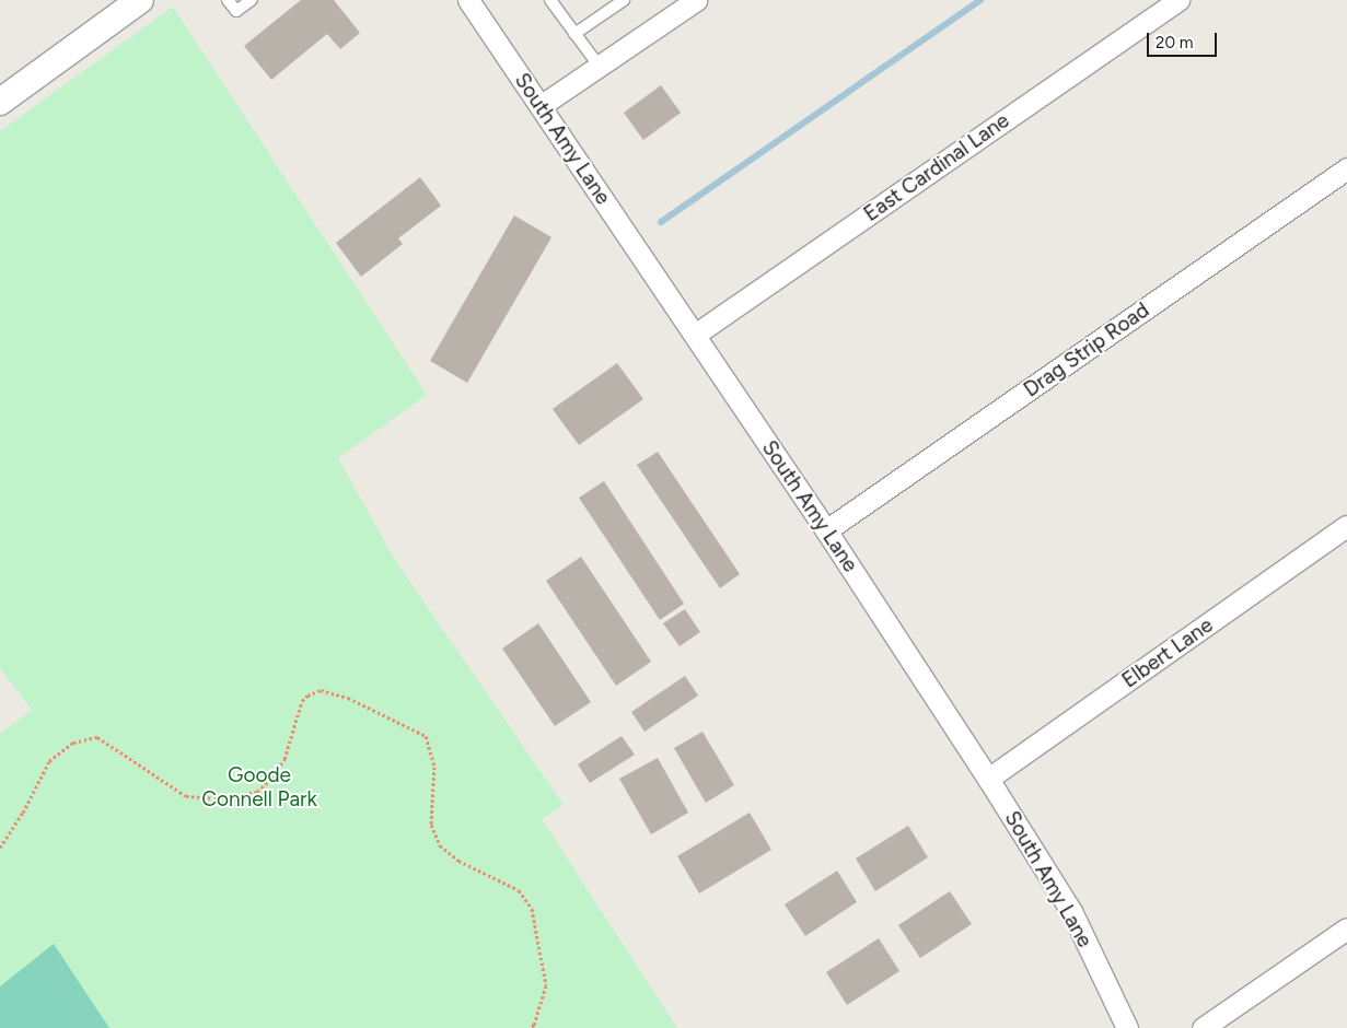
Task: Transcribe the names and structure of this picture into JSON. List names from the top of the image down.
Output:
{
  "streets": {
    "street": [
      "South Amy Lane",
      "East Cardinal Lane",
      "Drag Strip Road",
      "Elbert Lane"
    ]
  },
  "crossings": [
    ["South Amy Lane", "East Cardinal Lane"],
    ["South Amy Lane", "Drag Strip Road"],
    ["South Amy Lane", "Elbert Lane"]
  ],
  "parks": ["Goode Connell Park"],
  "scale_bar": "20 m"
}
